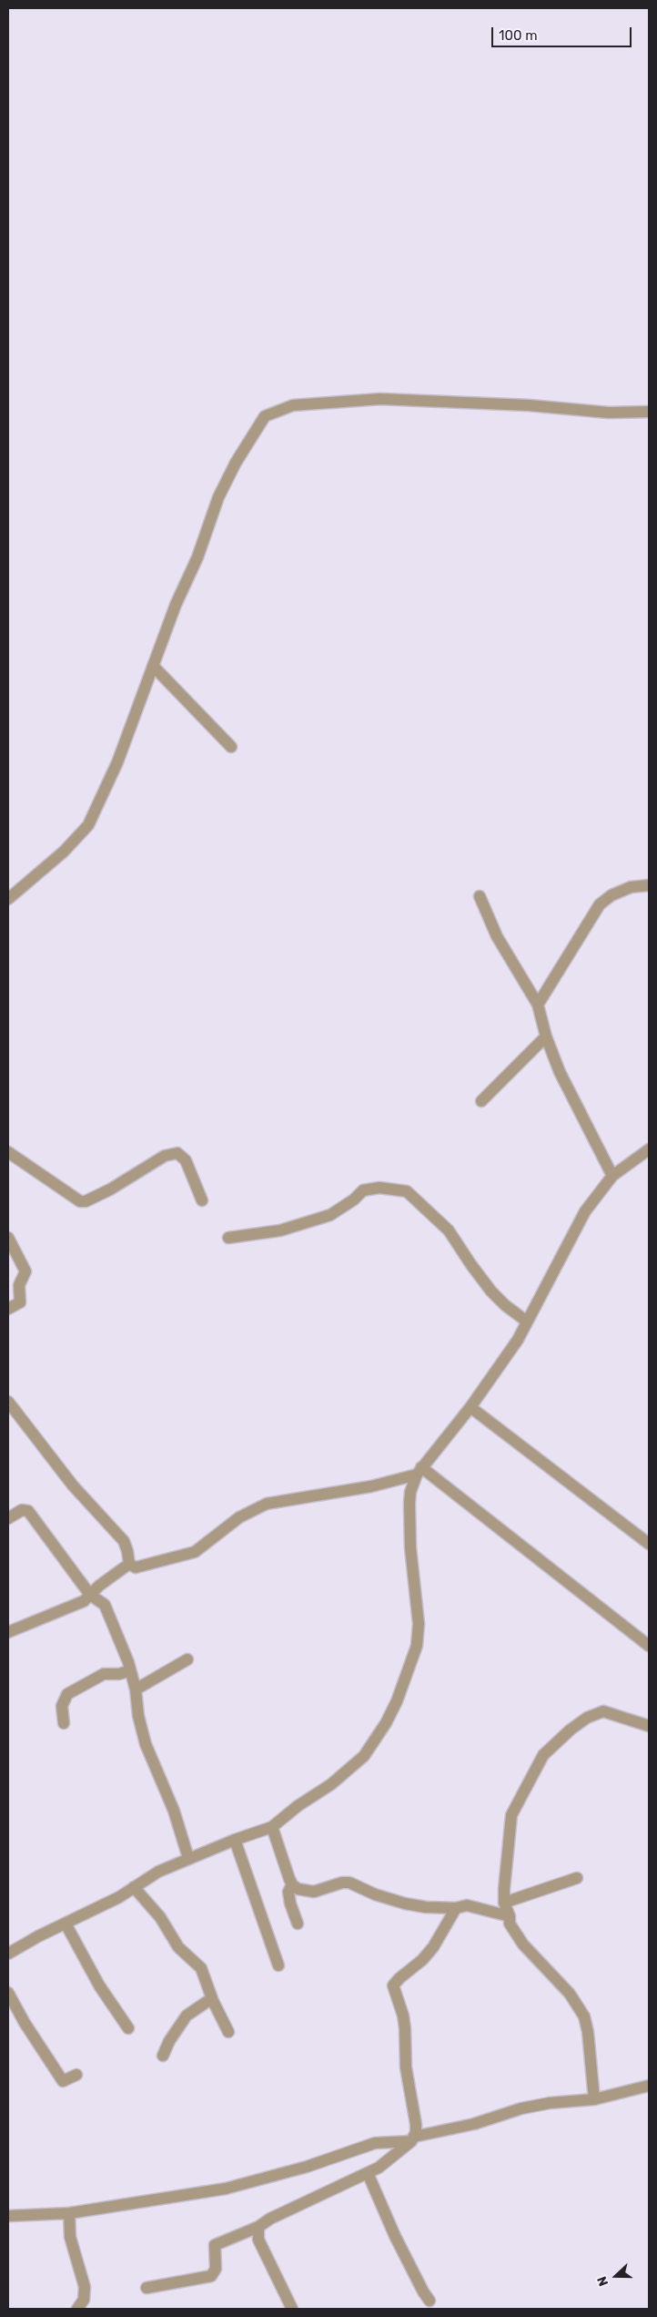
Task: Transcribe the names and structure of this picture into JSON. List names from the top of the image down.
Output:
{
  "scale_bar": "100 m",
  "north": "left"
}
